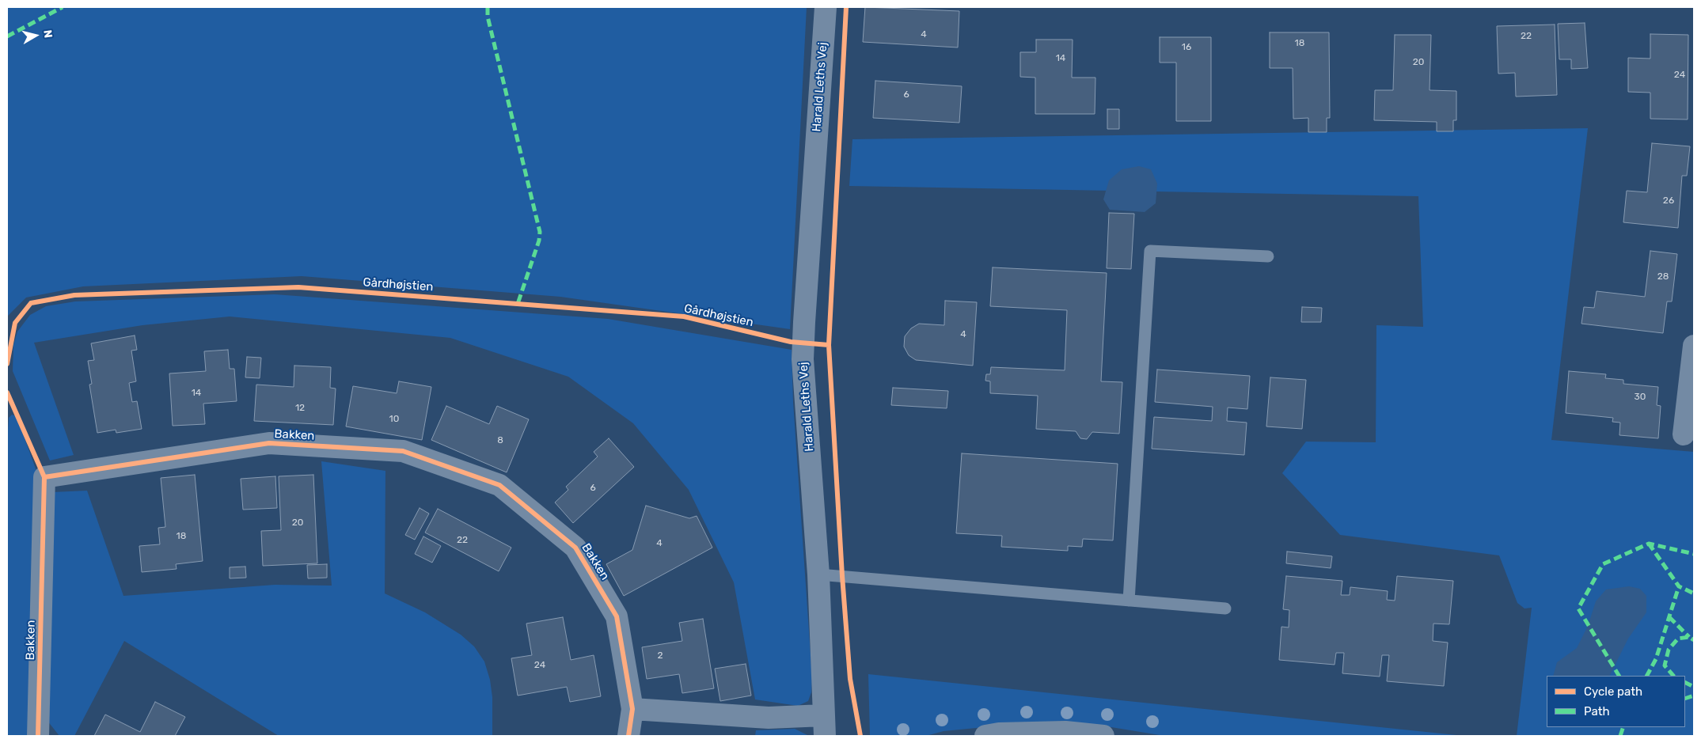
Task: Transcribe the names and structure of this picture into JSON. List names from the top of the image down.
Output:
{
  "streets": {
    "street": ["Harald Leths Vej", "Bakken"],
    "cycle path": ["Gårdhøjstien"]
  },
  "house_numbers": [
    "4",
    "22",
    "18",
    "16",
    "14",
    "20",
    "24",
    "6",
    "26",
    "28",
    "4",
    "14",
    "30",
    "12",
    "10",
    "8",
    "6",
    "20",
    "18",
    "22",
    "4",
    "2",
    "24"
  ],
  "legend": ["Cycle path", "Path"],
  "north": "right"
}
